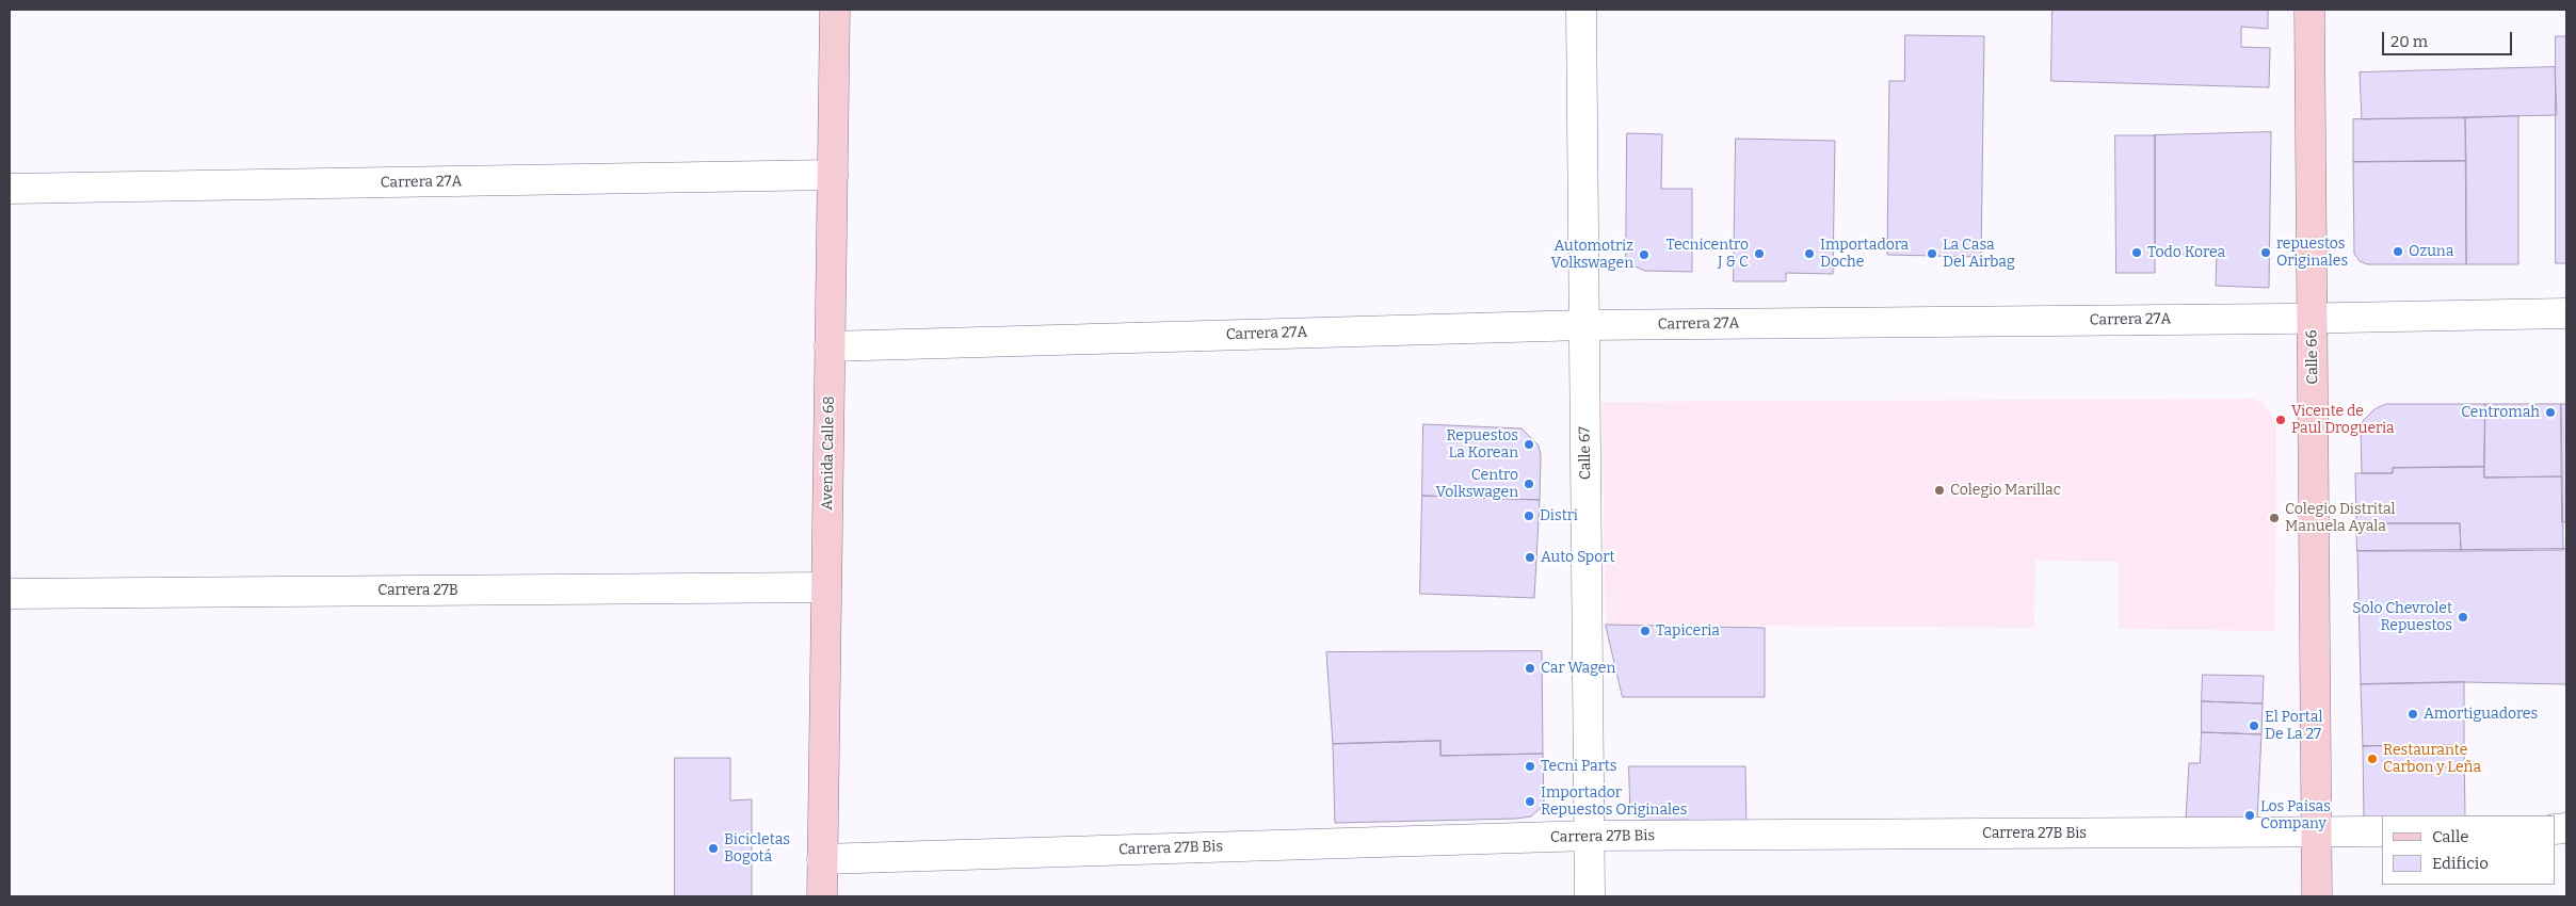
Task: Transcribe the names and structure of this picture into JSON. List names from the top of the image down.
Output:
{
  "streets": {
    "main road": ["Calle 66", "Avenida Calle 68"],
    "street": [
      "Carrera 27A",
      "Calle 67",
      "Carrera 27B",
      "Carrera 27B Bis"
    ]
  },
  "crossings": [
    ["Carrera 27A", "Calle 66"],
    ["Carrera 27A", "Avenida Calle 68"],
    ["Carrera 27A", "Calle 67"],
    ["Calle 66", "Carrera 27B Bis"],
    ["Avenida Calle 68", "Carrera 27B"],
    ["Avenida Calle 68", "Carrera 27B Bis"],
    ["Calle 67", "Carrera 27B Bis"]
  ],
  "places": [
    "Ozuna",
    "Todo Korea",
    "repuestos Originales",
    "Tecnicentro J & C",
    "Importadora Doche",
    "La Casa Del Airbag",
    "Automotriz Volkswagen",
    "Centromah",
    "Vicente de Paul Drogueria",
    "Repuestos La Korean",
    "Centro Volkswagen",
    "Colegio Marillac",
    "Distri",
    "Colegio Distrital Manuela Ayala",
    "Auto Sport",
    "Solo Chevrolet Repuestos",
    "Tapiceria",
    "Car Wagen",
    "Amortiguadores",
    "El Portal De La 27",
    "Restaurante Carbon y Leña",
    "Tecni Parts",
    "Importador Repuestos Originales",
    "Los Paisas Company",
    "Bicicletas Bogotá"
  ],
  "legend": ["Calle", "Edificio"],
  "scale_bar": "20 m"
}
